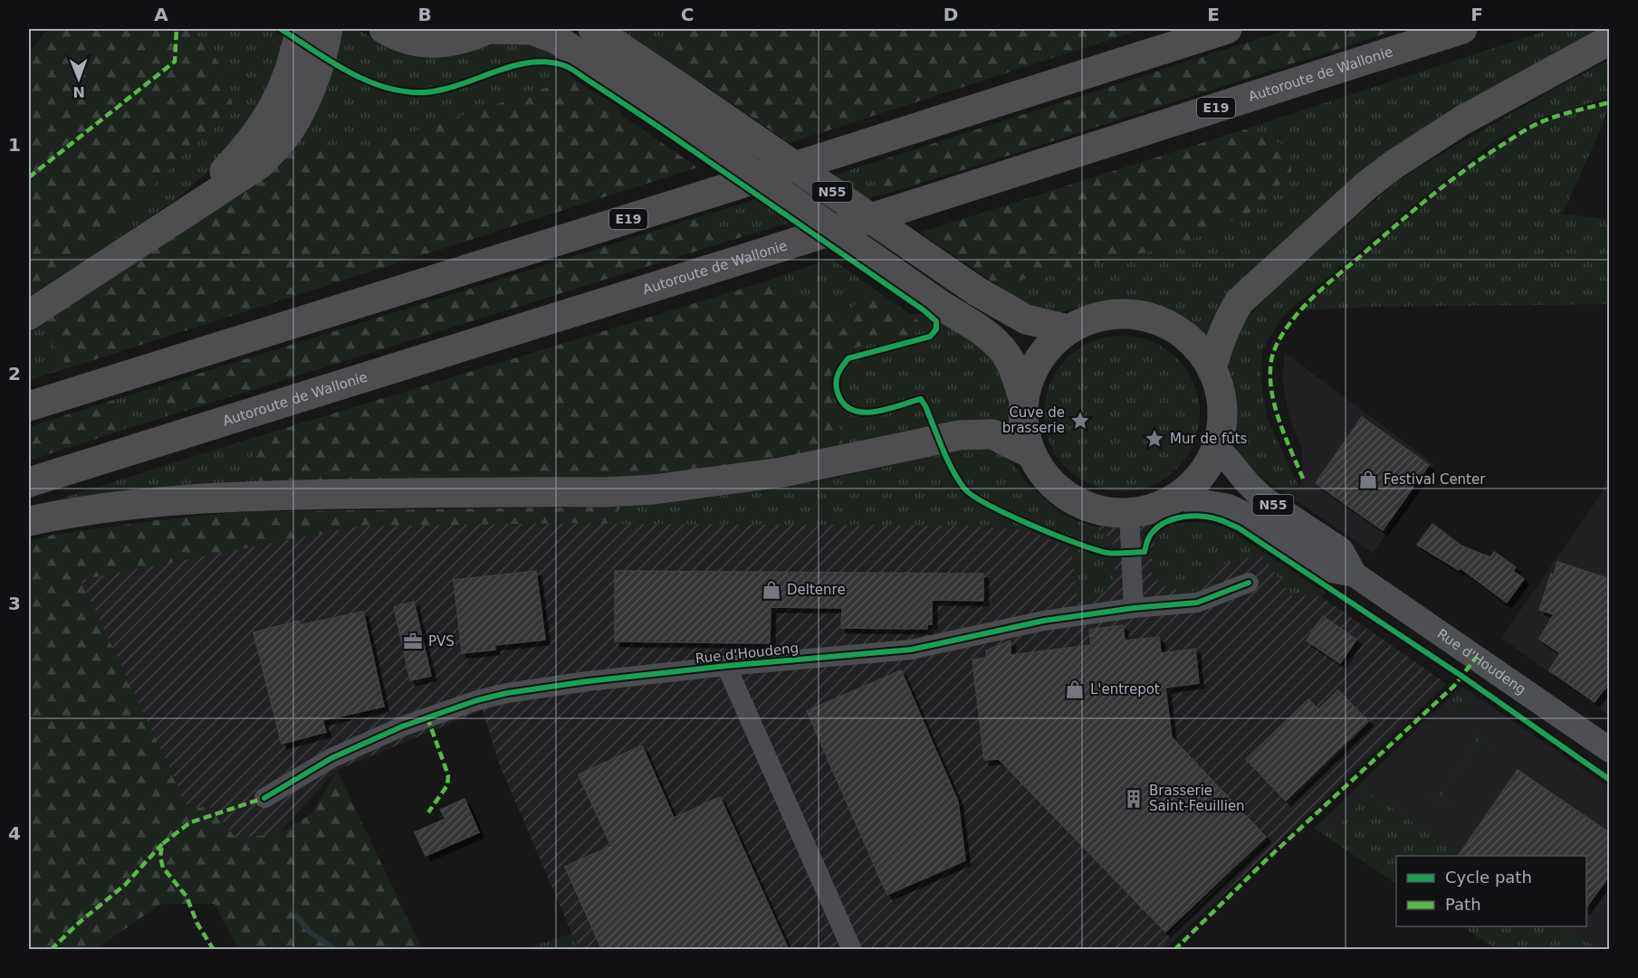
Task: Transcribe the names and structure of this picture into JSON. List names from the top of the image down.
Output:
{
  "streets": {
    "highway": ["Autoroute de Wallonie", "E19", "N55"],
    "main road": ["Rue d'Houdeng"]
  },
  "crossings": [
    ["N55", "Rue d'Houdeng"]
  ],
  "places": {
    "place": ["Cuve de brasserie", "Mur de fûts"],
    "shop": ["Festival Center", "Deltenre", "L'entrepot"],
    "office": ["PVS"],
    "building": ["Brasserie Saint-Feuillien"]
  },
  "legend": ["Cycle path", "Path"],
  "north": "bottom",
  "grid": {
    "columns": [
      "A",
      "B",
      "C",
      "D",
      "E",
      "F"
    ],
    "rows": [
      "1",
      "2",
      "3",
      "4"
    ]
  }
}
